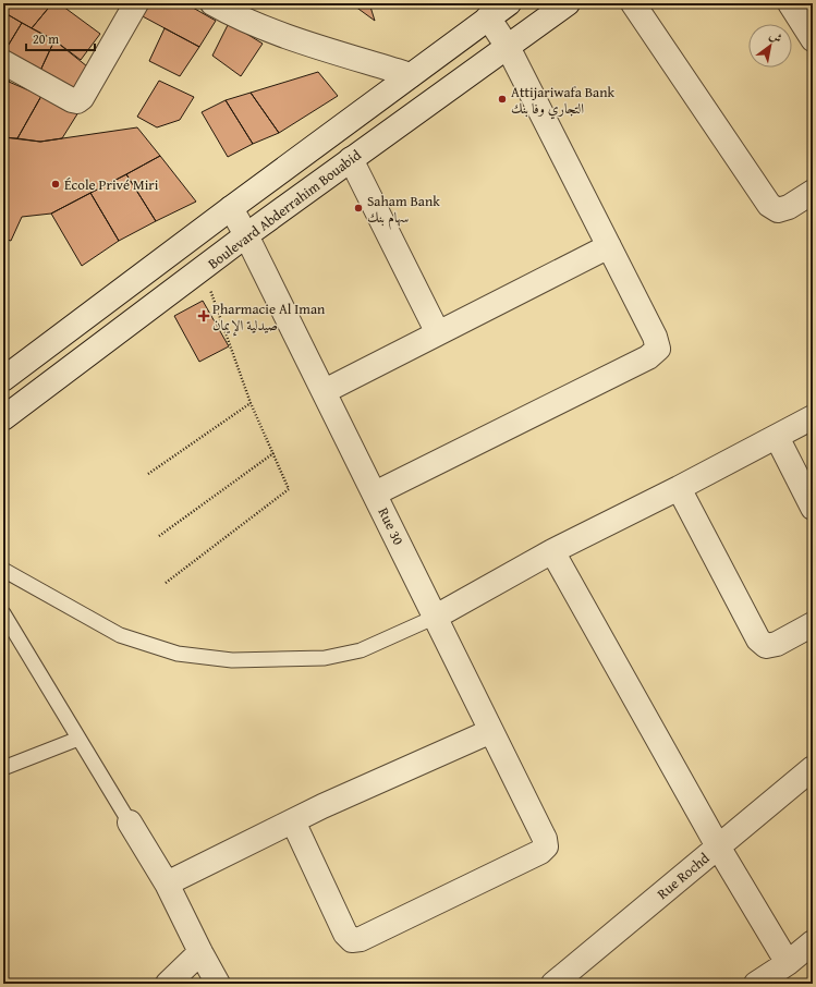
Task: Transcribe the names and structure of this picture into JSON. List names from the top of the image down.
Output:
{
  "streets": {
    "street": ["Boulevard Abderrahim Bouabid", "Rue 30", "Rue Rochd"]
  },
  "crossings": [
    ["Boulevard Abderrahim Bouabid", "Rue 30"]
  ],
  "places": {
    "other": ["Attijariwafa Bank التجاري وفا بنك", "École Privé Miri", "Saham Bank سهام بنك"],
    "health": ["Pharmacie Al Iman صيدلية الإيمان"]
  },
  "scale_bar": "20 m",
  "north": "top right"
}
